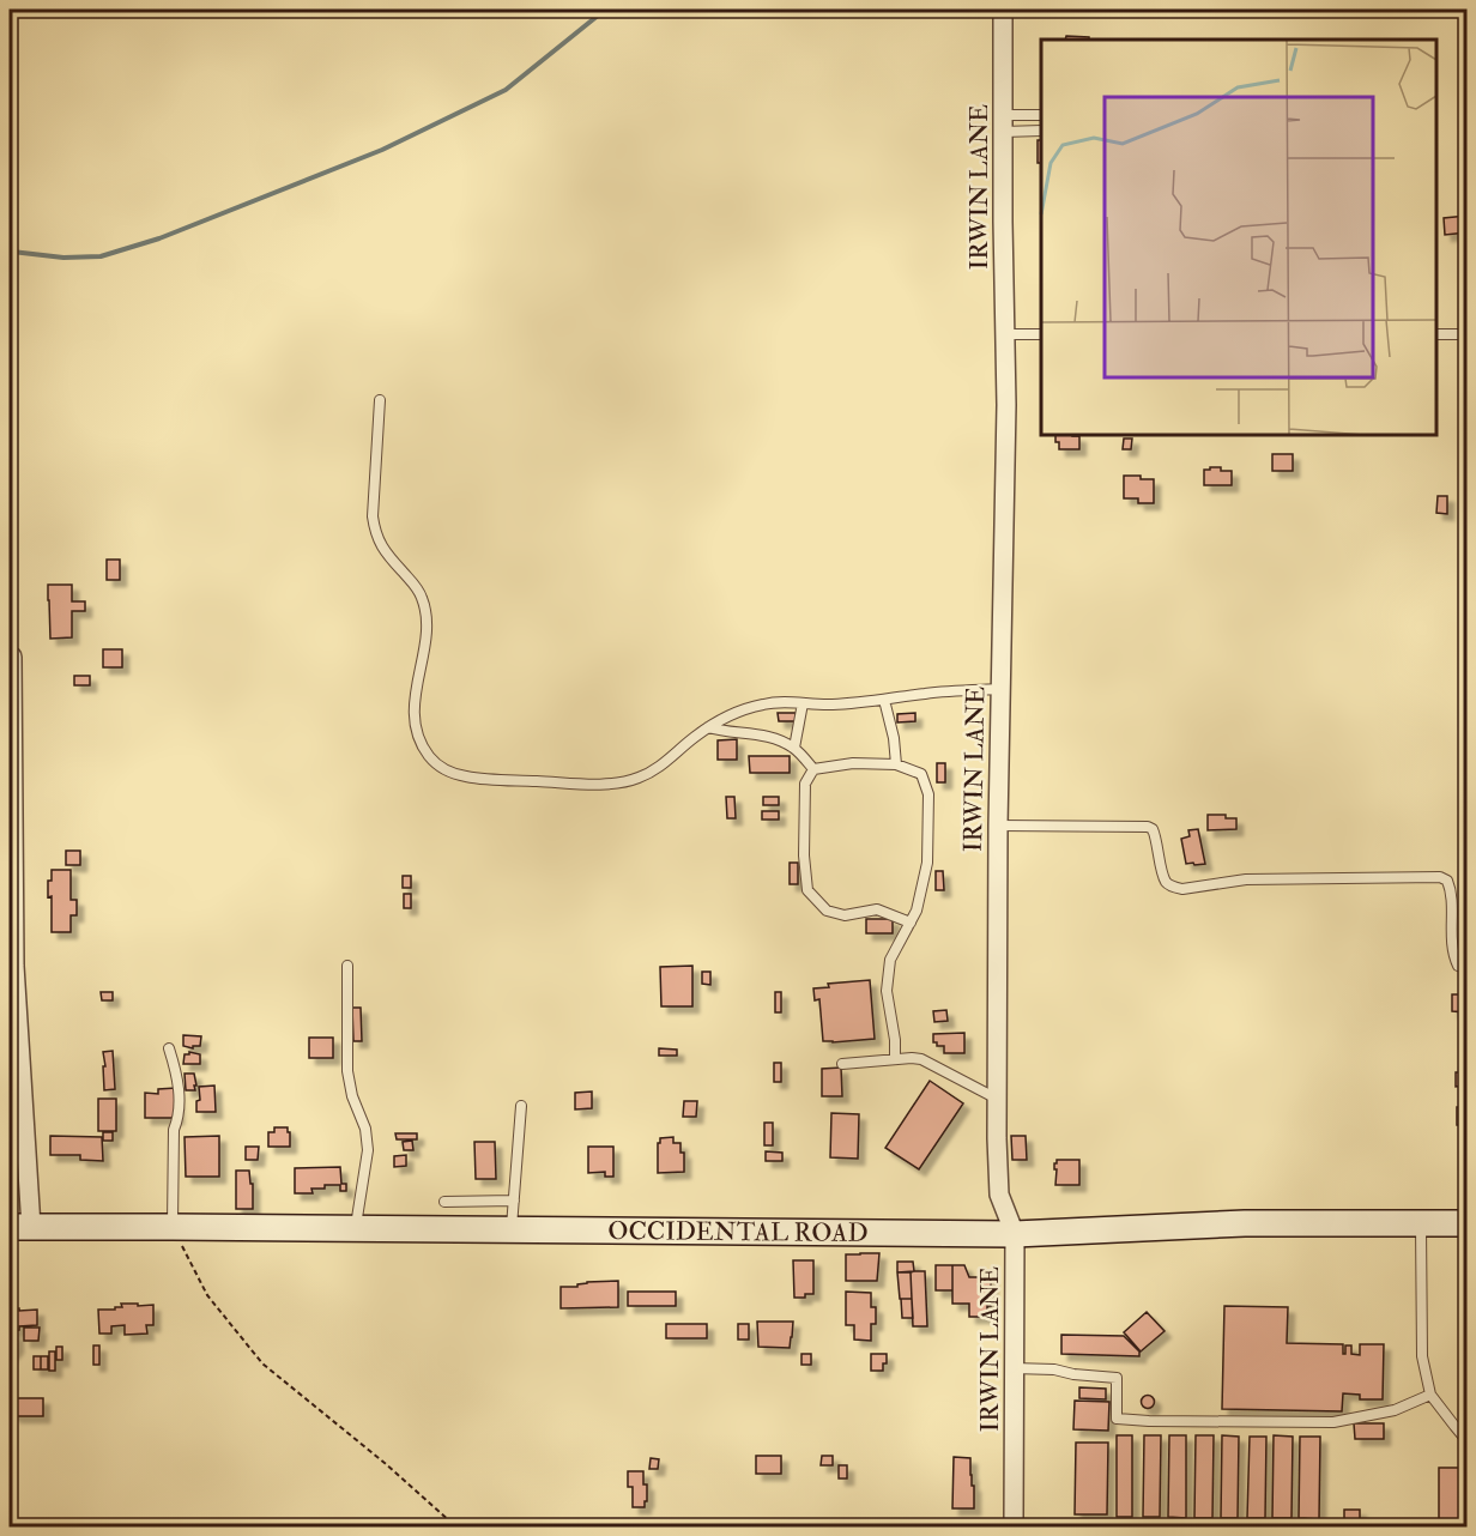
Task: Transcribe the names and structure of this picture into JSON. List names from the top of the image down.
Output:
{
  "streets": {
    "street": ["IRWIN LANE", "OCCIDENTAL ROAD"]
  },
  "crossings": [
    ["IRWIN LANE", "OCCIDENTAL ROAD"]
  ]
}
